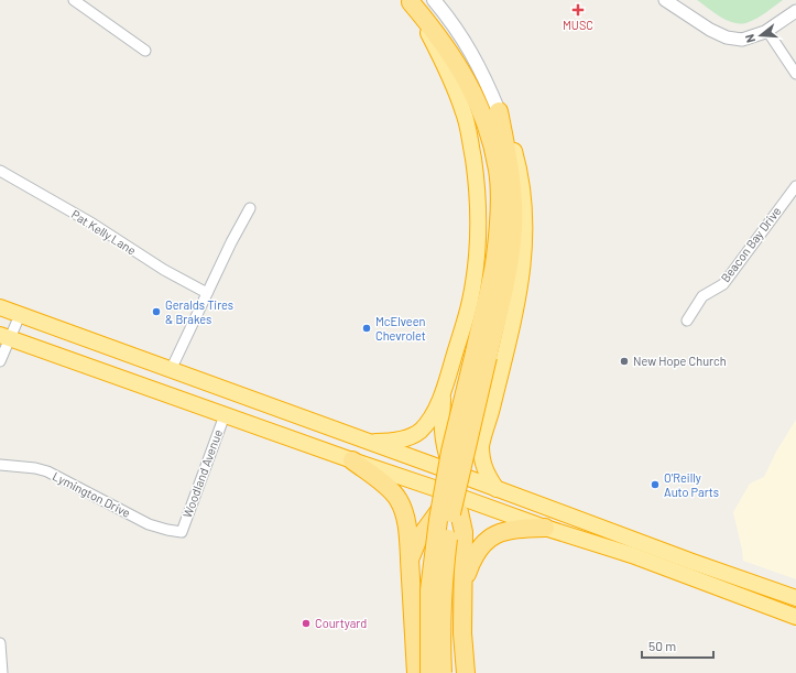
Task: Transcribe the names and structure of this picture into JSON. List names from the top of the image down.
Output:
{
  "streets": {
    "street": [
      "Pat Kelly Lane",
      "Beacon Bay Drive",
      "Woodland Avenue",
      "Lymington Drive"
    ]
  },
  "crossings": [
    ["Woodland Avenue", "Lymington Drive"]
  ],
  "places": {
    "health": ["MUSC"],
    "other": [
      "Geralds Tires & Brakes",
      "McElveen Chevrolet",
      "New Hope Church",
      "O'Reilly Auto Parts",
      "Courtyard"
    ]
  },
  "scale_bar": "50 m",
  "north": "left"
}
